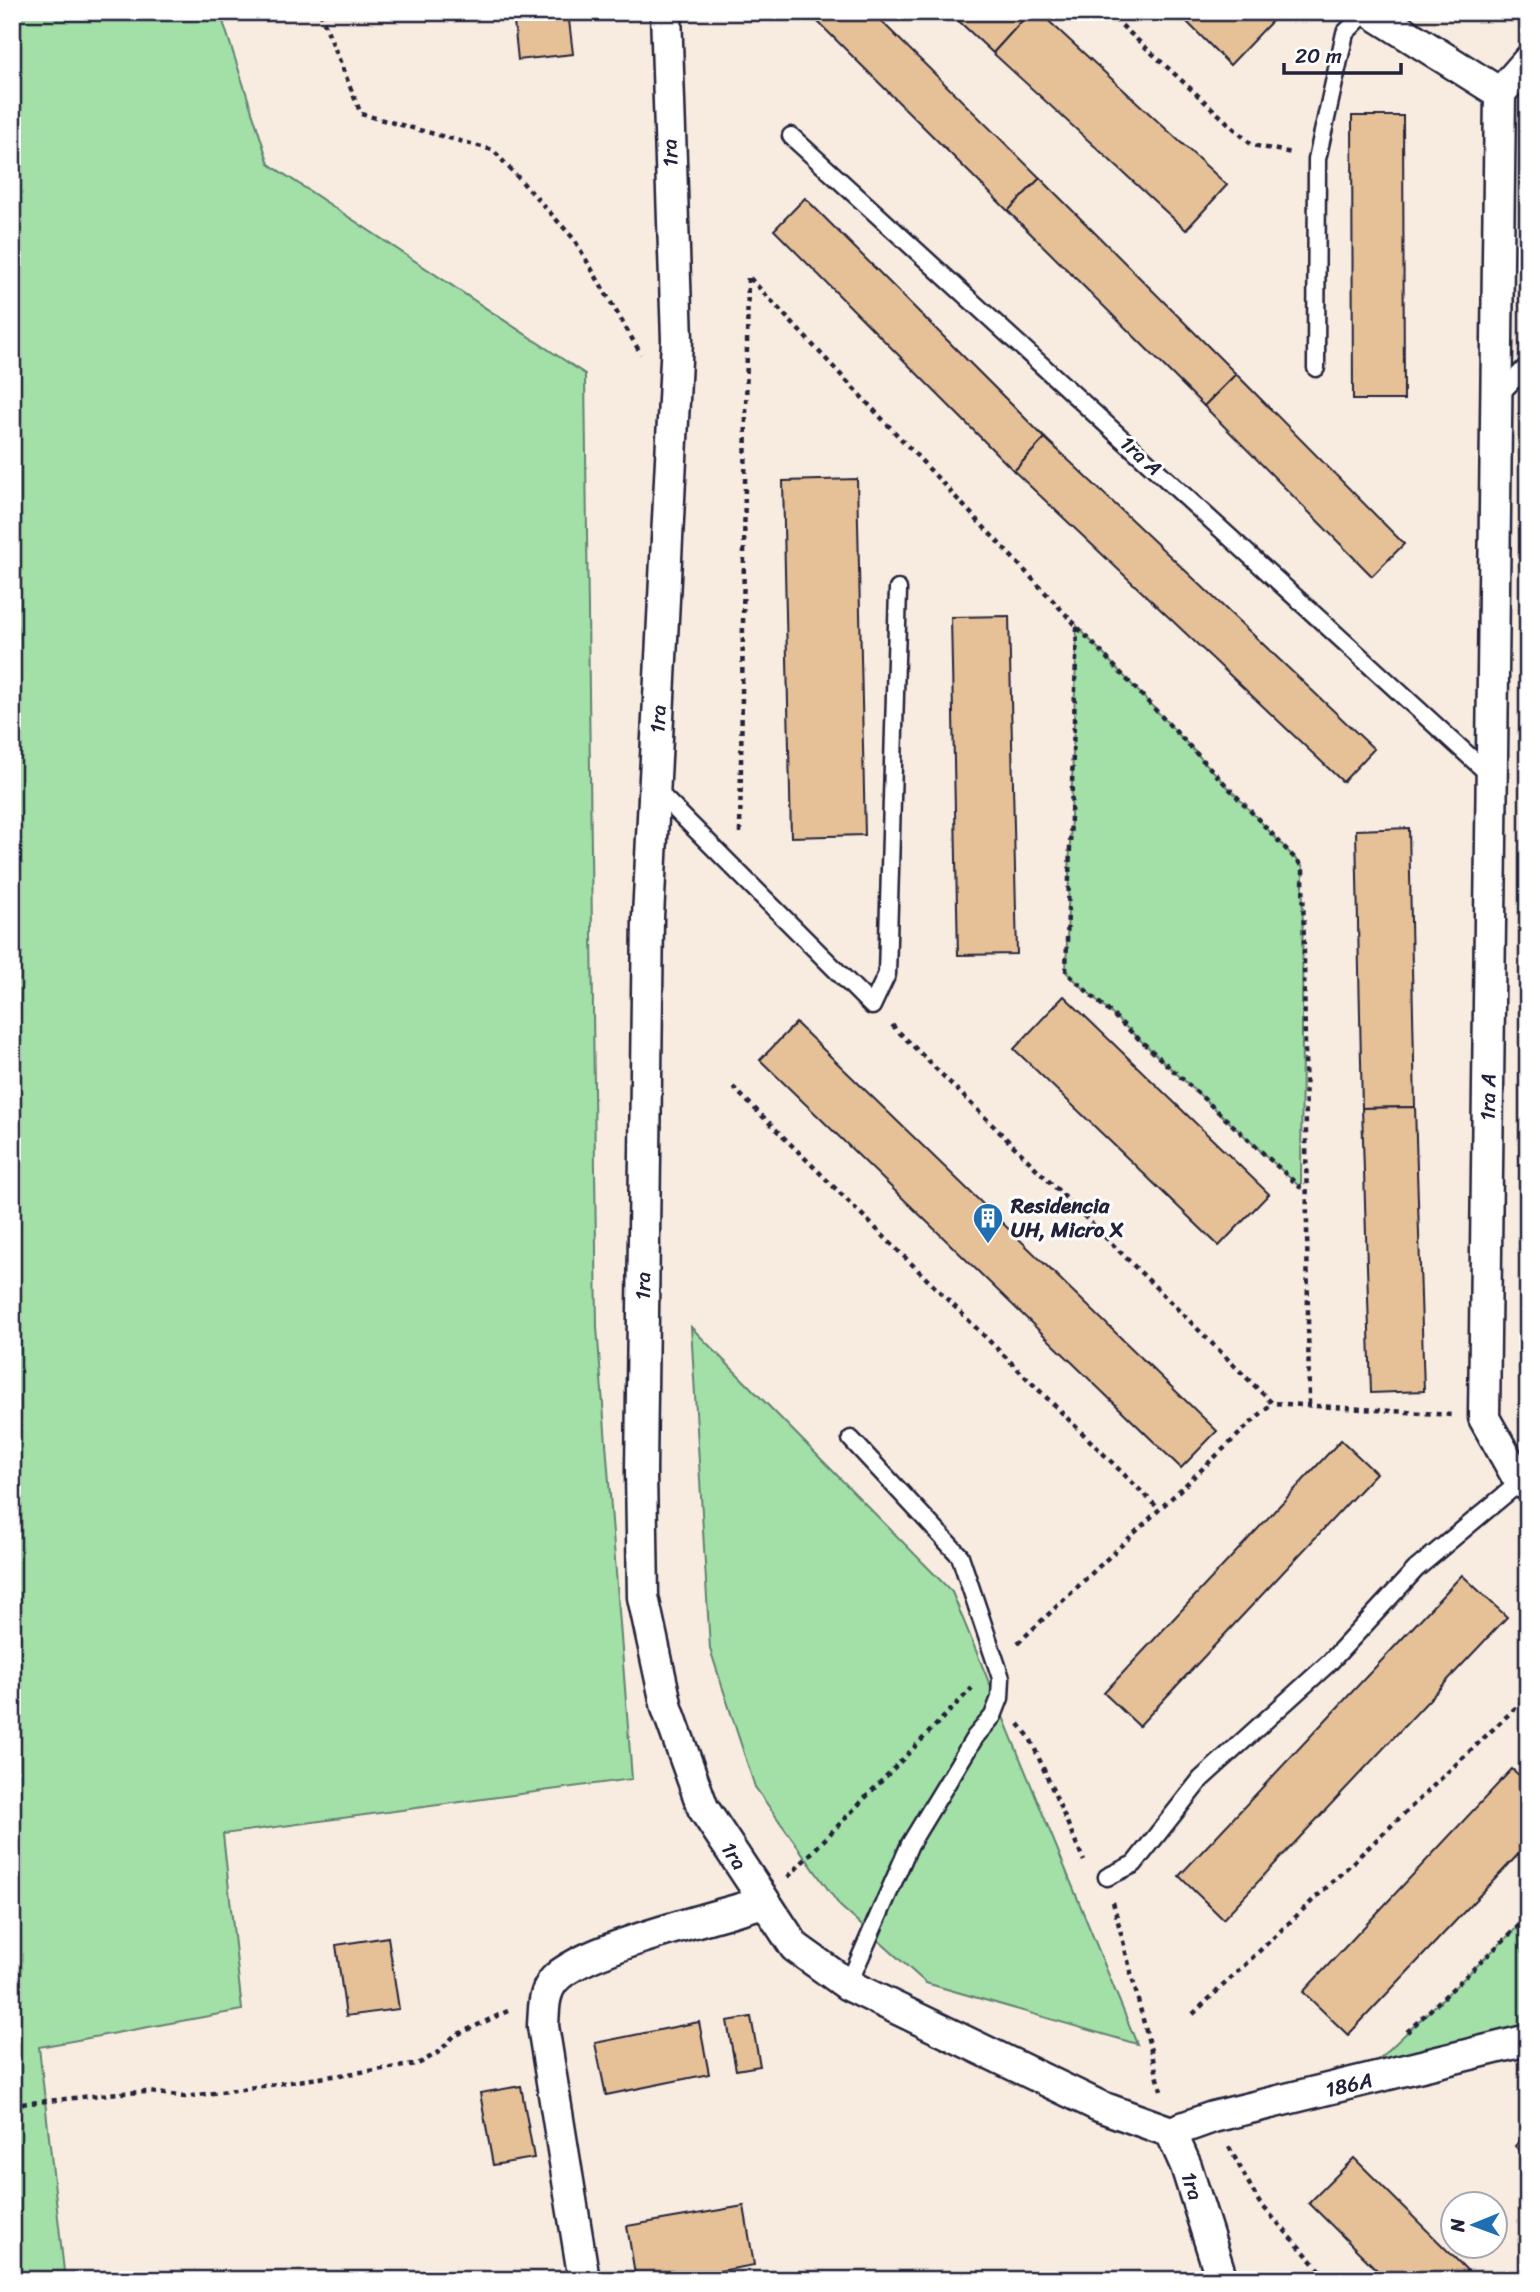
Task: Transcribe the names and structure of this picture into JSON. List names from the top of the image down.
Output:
{
  "streets": {
    "street": ["1ra", "1ra A", "186A"]
  },
  "crossings": [
    ["1ra", "186A"]
  ],
  "places": {
    "building": ["Residencia UH, Micro X"]
  },
  "scale_bar": "20 m",
  "north": "left"
}
